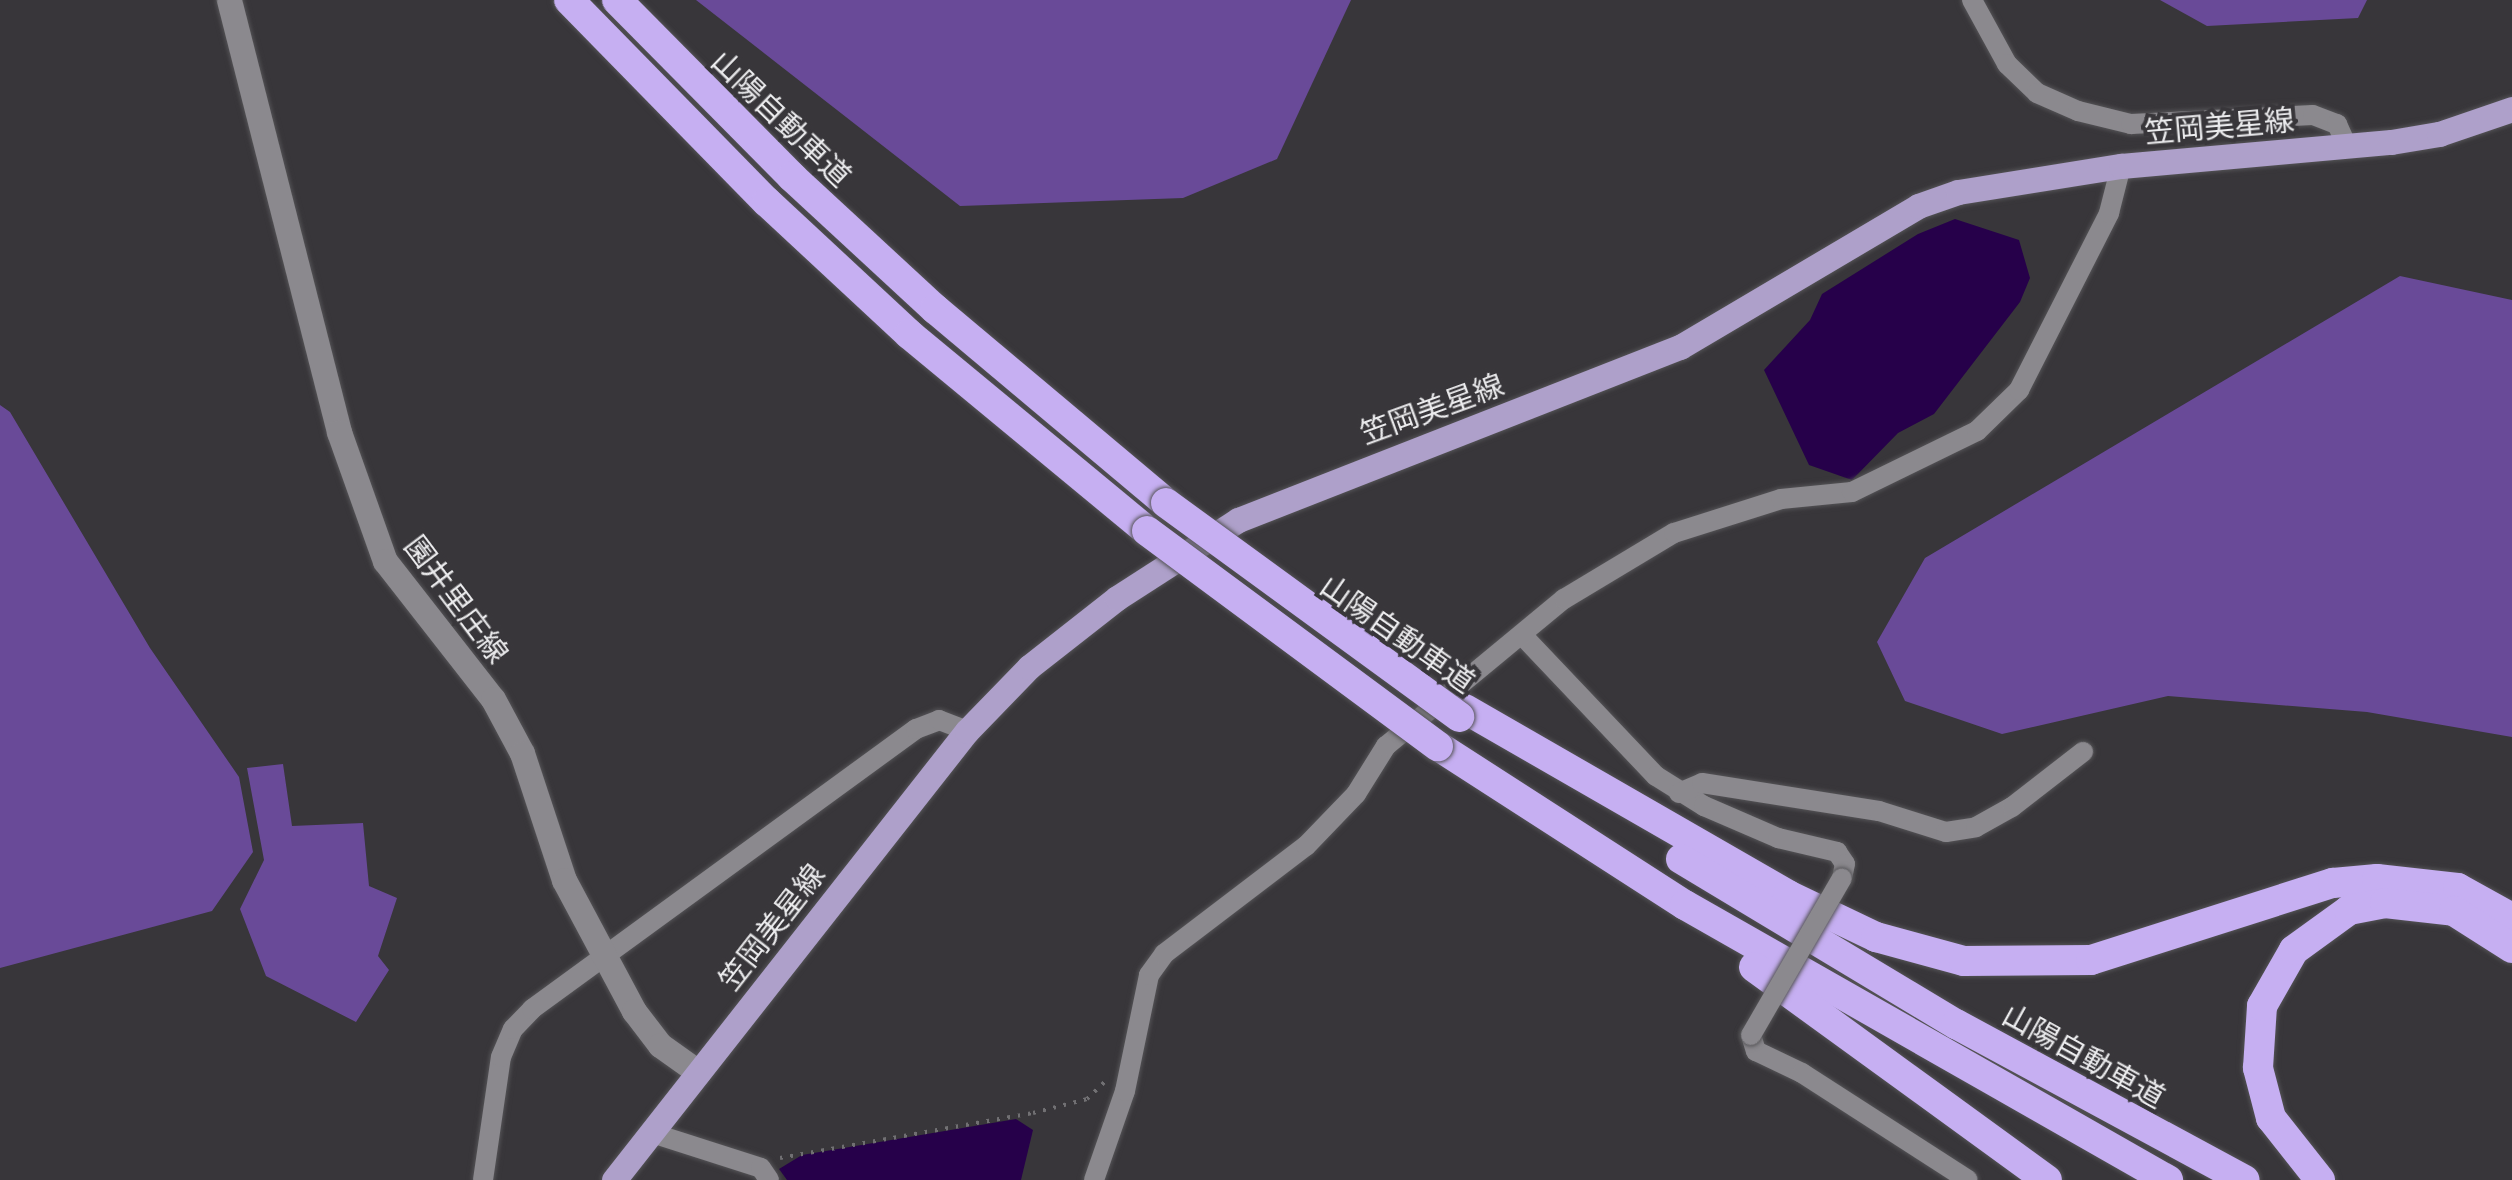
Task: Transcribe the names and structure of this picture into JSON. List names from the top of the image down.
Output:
{
  "streets": {
    "highway": ["山陽自動車道"],
    "main road": ["笠岡美星線", "園井里庄線"]
  },
  "crossings": [
    ["笠岡美星線", "園井里庄線"]
  ]
}
